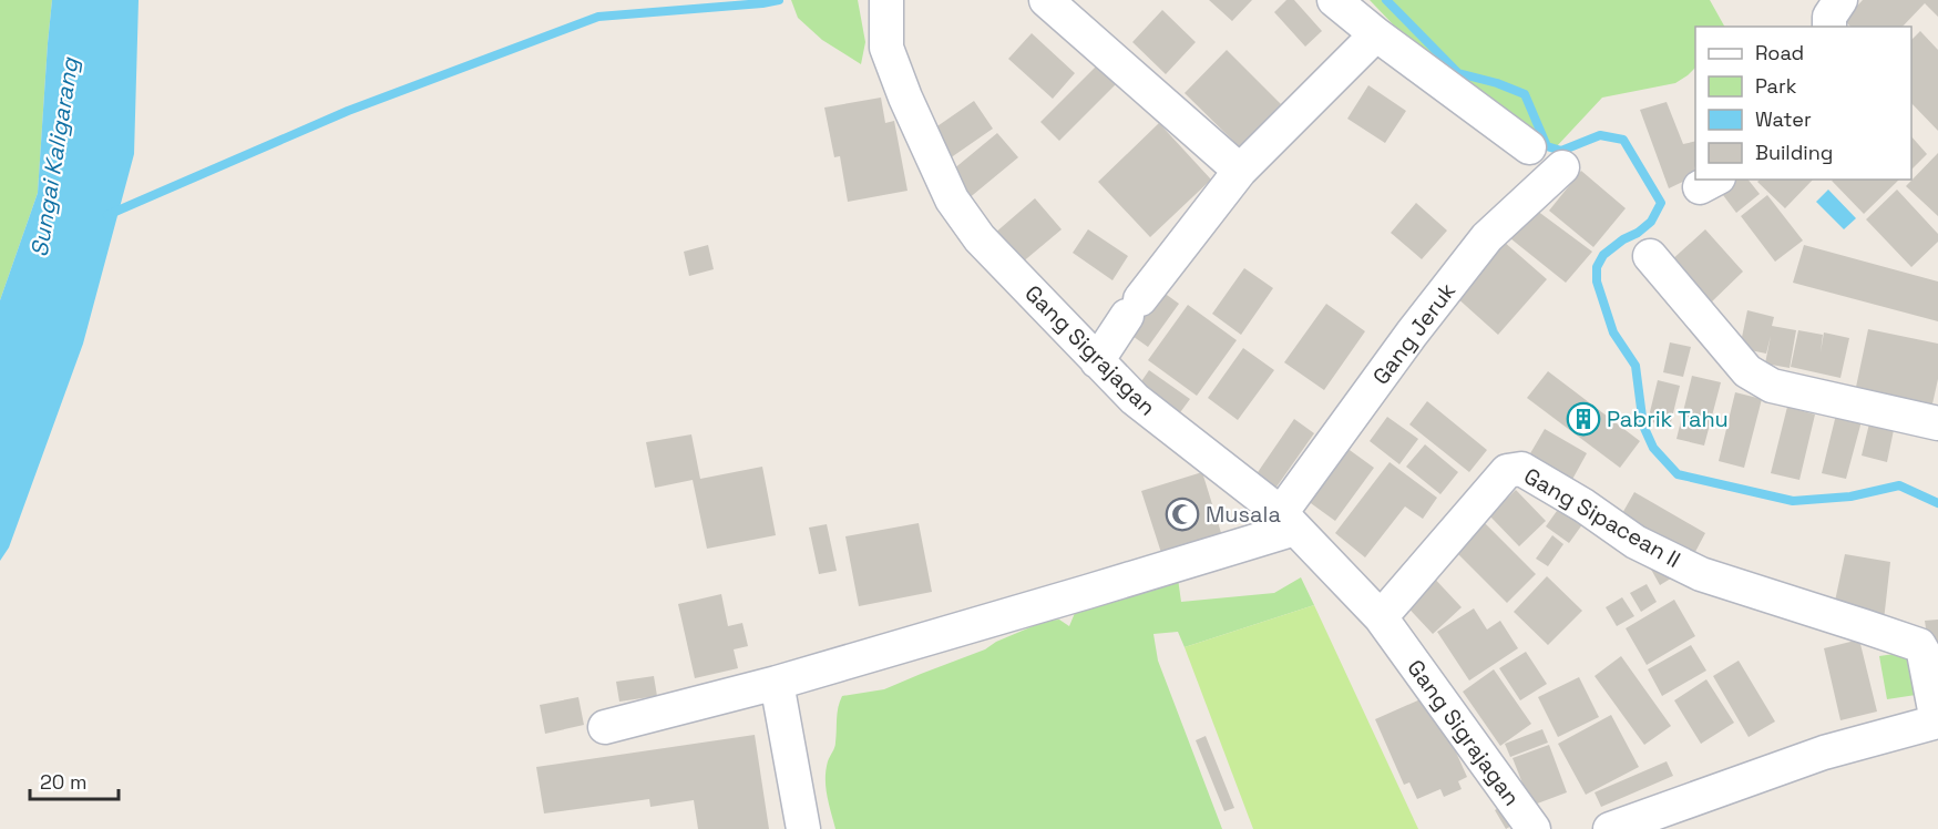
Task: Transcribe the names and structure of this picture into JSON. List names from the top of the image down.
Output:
{
  "streets": {
    "street": ["Gang Jeruk", "Gang Sigrajagan", "Gang Sipacean II"]
  },
  "crossings": [
    ["Gang Jeruk", "Gang Sigrajagan"],
    ["Gang Sigrajagan", "Gang Sipacean II"]
  ],
  "water": ["Sungai Kaligarang"],
  "places": {
    "building": ["Pabrik Tahu"],
    "mosque": ["Musala"]
  },
  "legend": [
    "Road",
    "Park",
    "Water",
    "Building"
  ],
  "scale_bar": "20 m"
}
